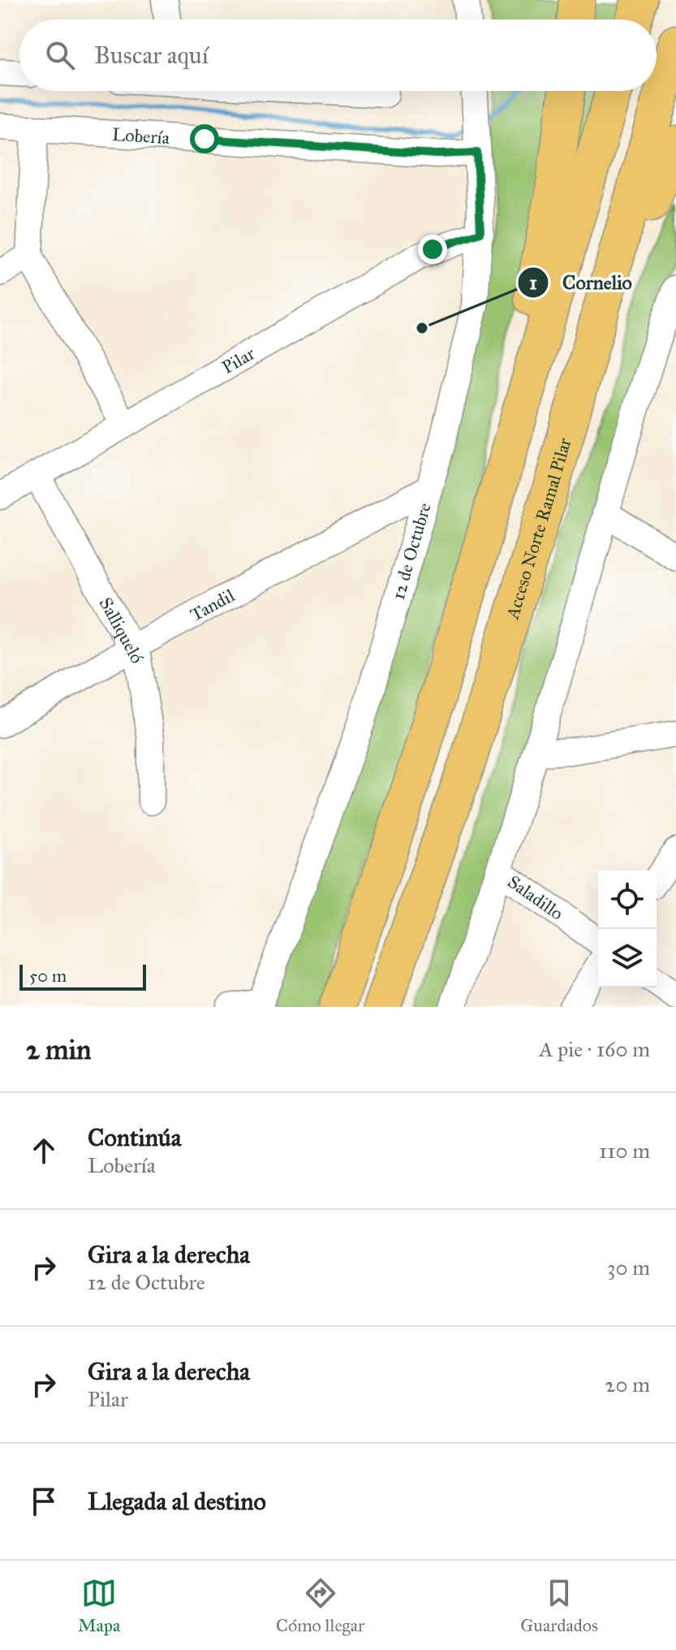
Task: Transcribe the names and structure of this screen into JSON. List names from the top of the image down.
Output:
{
  "streets": {
    "highway": ["Acceso Norte Ramal Pilar"],
    "street": [
      "Lobería",
      "Pilar",
      "12 de Octubre",
      "Tandil",
      "Salliqueló",
      "Saladillo"
    ]
  },
  "crossings": [
    ["Lobería", "12 de Octubre"],
    ["Pilar", "12 de Octubre"],
    ["Pilar", "Salliqueló"],
    ["12 de Octubre", "Tandil"],
    ["Tandil", "Salliqueló"]
  ],
  "places": ["Cornelio"],
  "scale_bar": "50 m",
  "page": {
    "search": "Buscar aquí",
    "scale": "50 m",
    "heading": ["2 min", "A pie · 160 m"],
    "list": [
      ["Continúa", "Lobería", "110 m"],
      ["Gira a la derecha", "12 de Octubre", "30 m"],
      ["Gira a la derecha", "Pilar", "20 m"],
      "Llegada al destino"
    ],
    "nav": ["Mapa", "Cómo llegar", "Guardados"]
  }
}
